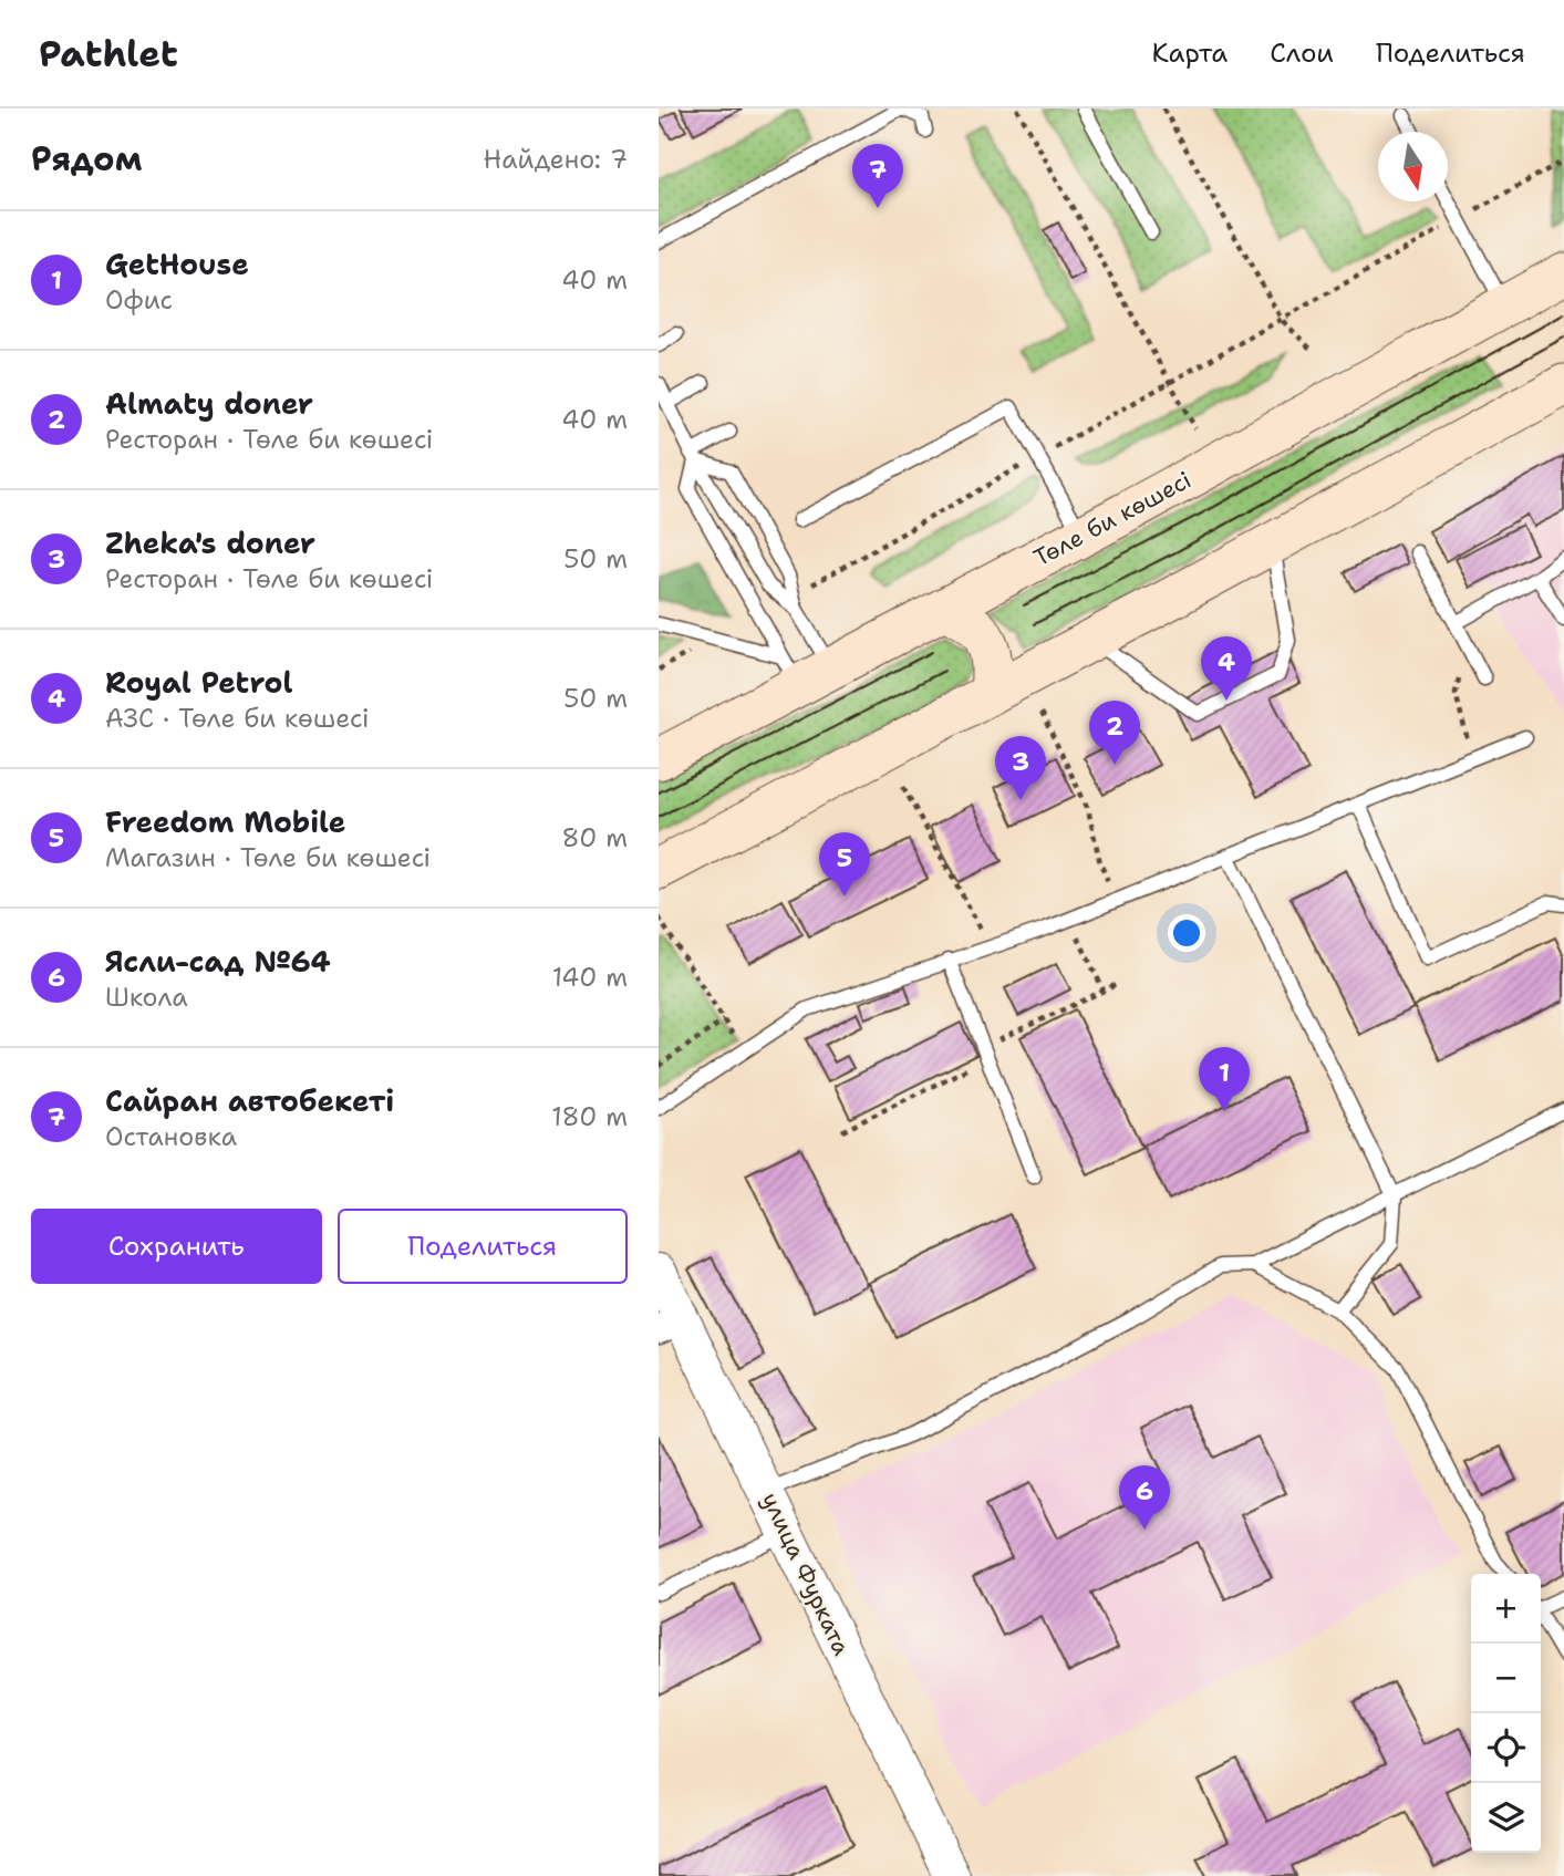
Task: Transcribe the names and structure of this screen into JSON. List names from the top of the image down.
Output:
{
  "streets": {
    "main road": ["Төле би көшесі"],
    "street": ["улица Фурката"]
  },
  "north": "bottom",
  "page": {
    "header": "Pathlet",
    "nav": ["Карта", "Слои", "Поделиться"],
    "heading": ["Рядом", "Найдено: 7"],
    "pins": [
      "7",
      "4",
      "2",
      "3",
      "5",
      "1",
      "6"
    ],
    "list": [
      {
        "mark": "1",
        "name": "GetHouse",
        "note": "Офис",
        "value": "40 m"
      },
      {
        "mark": "2",
        "name": "Almaty doner",
        "note": "Ресторан · Төле би көшесі",
        "value": "40 m"
      },
      {
        "mark": "3",
        "name": "Zheka's doner",
        "note": "Ресторан · Төле би көшесі",
        "value": "50 m"
      },
      {
        "mark": "4",
        "name": "Royal Petrol",
        "note": "АЗС · Төле би көшесі",
        "value": "50 m"
      },
      {
        "mark": "5",
        "name": "Freedom Mobile",
        "note": "Магазин · Төле би көшесі",
        "value": "80 m"
      },
      {
        "mark": "6",
        "name": "Ясли-сад №64",
        "note": "Школа",
        "value": "140 m"
      },
      {
        "mark": "7",
        "name": "Сайран автобекеті",
        "note": "Остановка",
        "value": "180 m"
      }
    ],
    "buttons": ["Сохранить", "Поделиться"],
    "map_buttons": ["+", "−"]
  }
}
